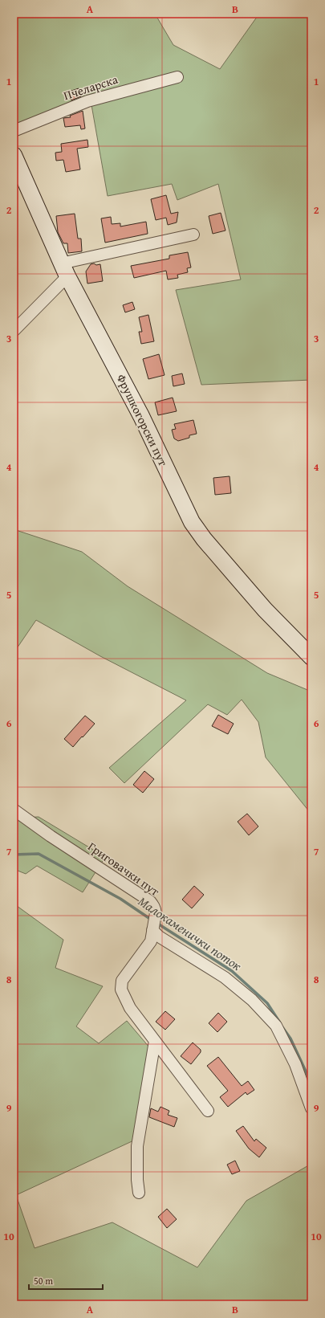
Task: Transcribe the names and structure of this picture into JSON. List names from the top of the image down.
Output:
{
  "streets": {
    "street": ["Пчеларска", "Фрушкогорски пут", "Григовачки пут"]
  },
  "water": ["Малокаменички поток"],
  "scale_bar": "50 m",
  "grid": {
    "columns": ["A", "B"],
    "rows": [
      "1",
      "2",
      "3",
      "4",
      "5",
      "6",
      "7",
      "8",
      "9",
      "10"
    ]
  }
}
